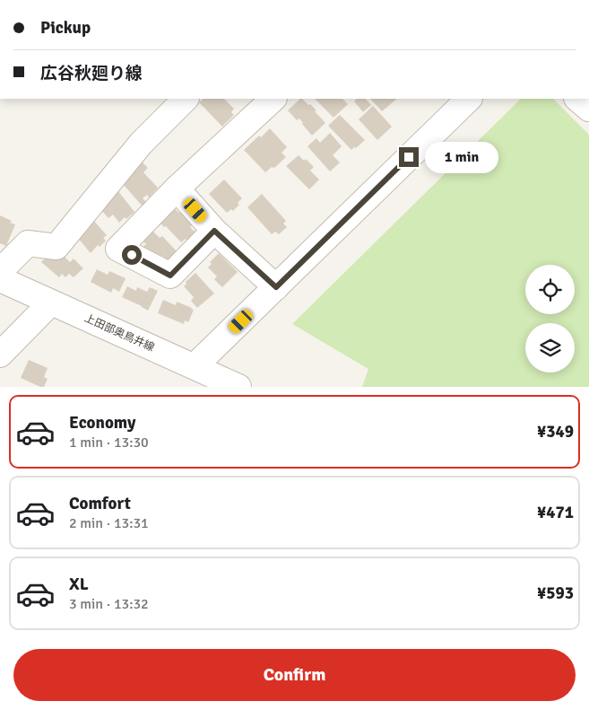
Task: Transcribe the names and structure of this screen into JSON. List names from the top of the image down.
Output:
{
  "streets": {
    "street": ["上田部奥鳥井線"]
  },
  "page": {
    "banner": ["Pickup", "広谷秋廻り線"],
    "bubble": "1 min",
    "list": [
      {
        "name": "Economy",
        "note": "1 min · 13:30",
        "value": "¥349"
      },
      {
        "name": "Comfort",
        "note": "2 min · 13:31",
        "value": "¥471"
      },
      {
        "name": "XL",
        "note": "3 min · 13:32",
        "value": "¥593"
      }
    ],
    "buttons": "Confirm"
  }
}
